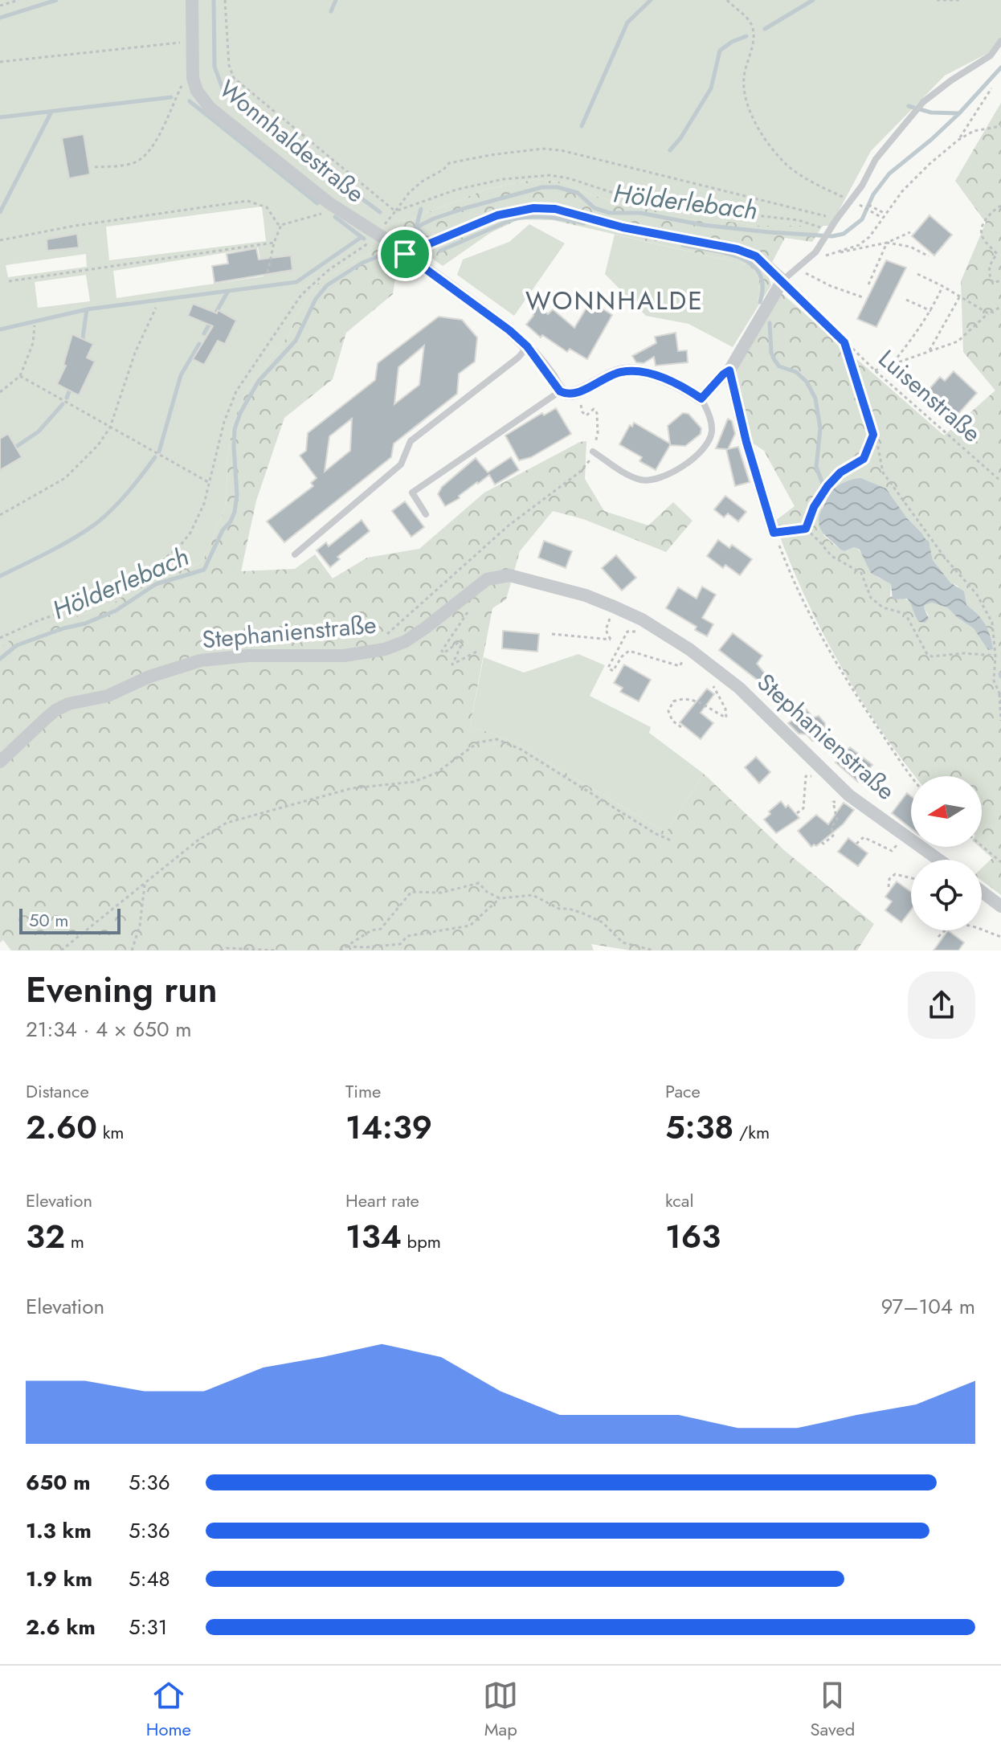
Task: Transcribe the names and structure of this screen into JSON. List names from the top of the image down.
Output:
{
  "streets": {
    "street": ["Wonnhaldestraße", "Stephanienstraße"],
    "path": ["Luisenstraße"]
  },
  "districts": ["WONNHALDE"],
  "water": ["Hölderlebach"],
  "scale_bar": "50 m",
  "north": "left",
  "page": {
    "scale": "50 m",
    "heading": ["Evening run", "21:34 · 4 × 650 m"],
    "stats": [
      ["Distance", "2.60 km"],
      ["Time", "14:39"],
      ["Pace", "5:38 /km"],
      ["Elevation", "32 m"],
      ["Heart rate", "134 bpm"],
      ["kcal", "163"]
    ],
    "chart": ["Elevation", "97–104 m"],
    "list": [
      {
        "name": "650 m",
        "note": "5:36"
      },
      {
        "name": "1.3 km",
        "note": "5:36"
      },
      {
        "name": "1.9 km",
        "note": "5:48"
      },
      {
        "name": "2.6 km",
        "note": "5:31"
      }
    ],
    "tabs": ["Home", "Map", "Saved"]
  }
}
